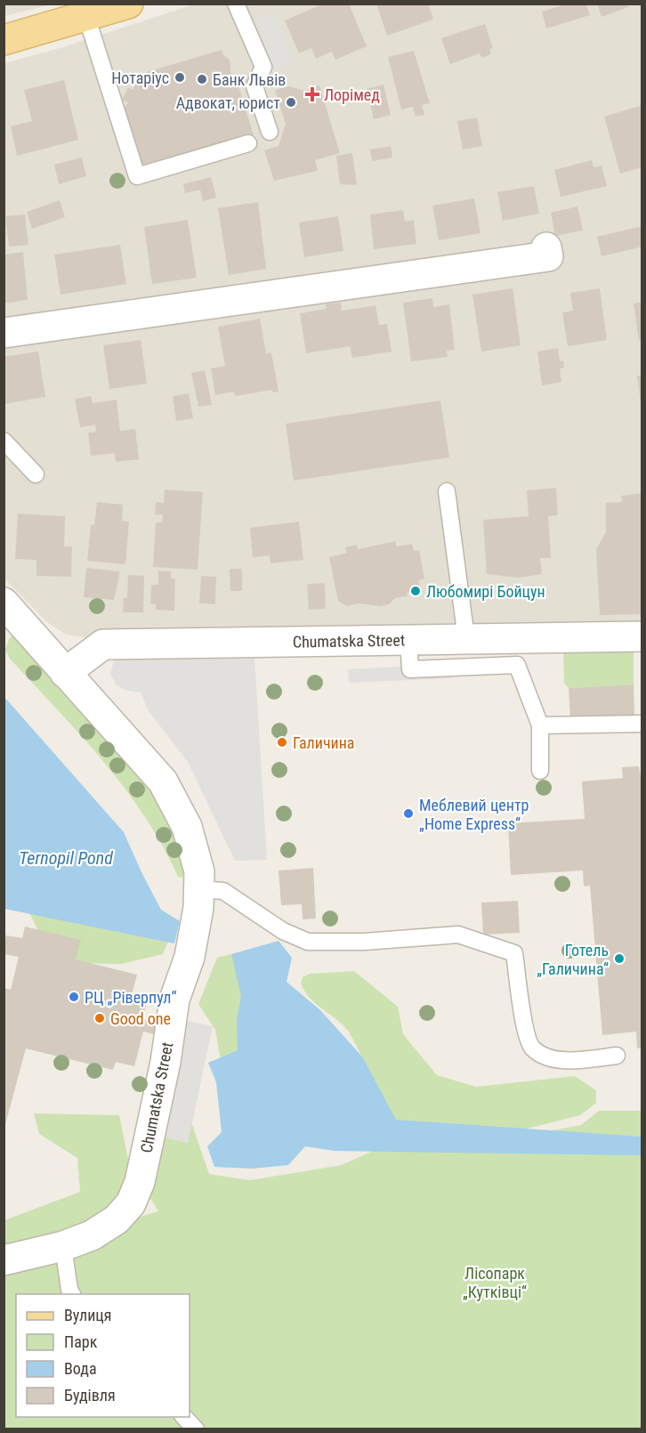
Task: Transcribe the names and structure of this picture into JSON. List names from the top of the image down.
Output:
{
  "streets": {
    "street": ["Chumatska Street"]
  },
  "water": ["Ternopil Pond"],
  "parks": ["Лісопарк „Кутківці“"],
  "places": {
    "other": [
      "Нотаріус",
      "Банк Львів",
      "Адвокат, юрист",
      "Любомирі Бойцун",
      "Галичина",
      "Меблевий центр „Home Express“",
      "Готель „Галичина“",
      "РЦ „Ріверпул“",
      "Good one"
    ],
    "health": ["Лорімед"]
  },
  "legend": [
    "Вулиця",
    "Парк",
    "Вода",
    "Будівля"
  ]
}
